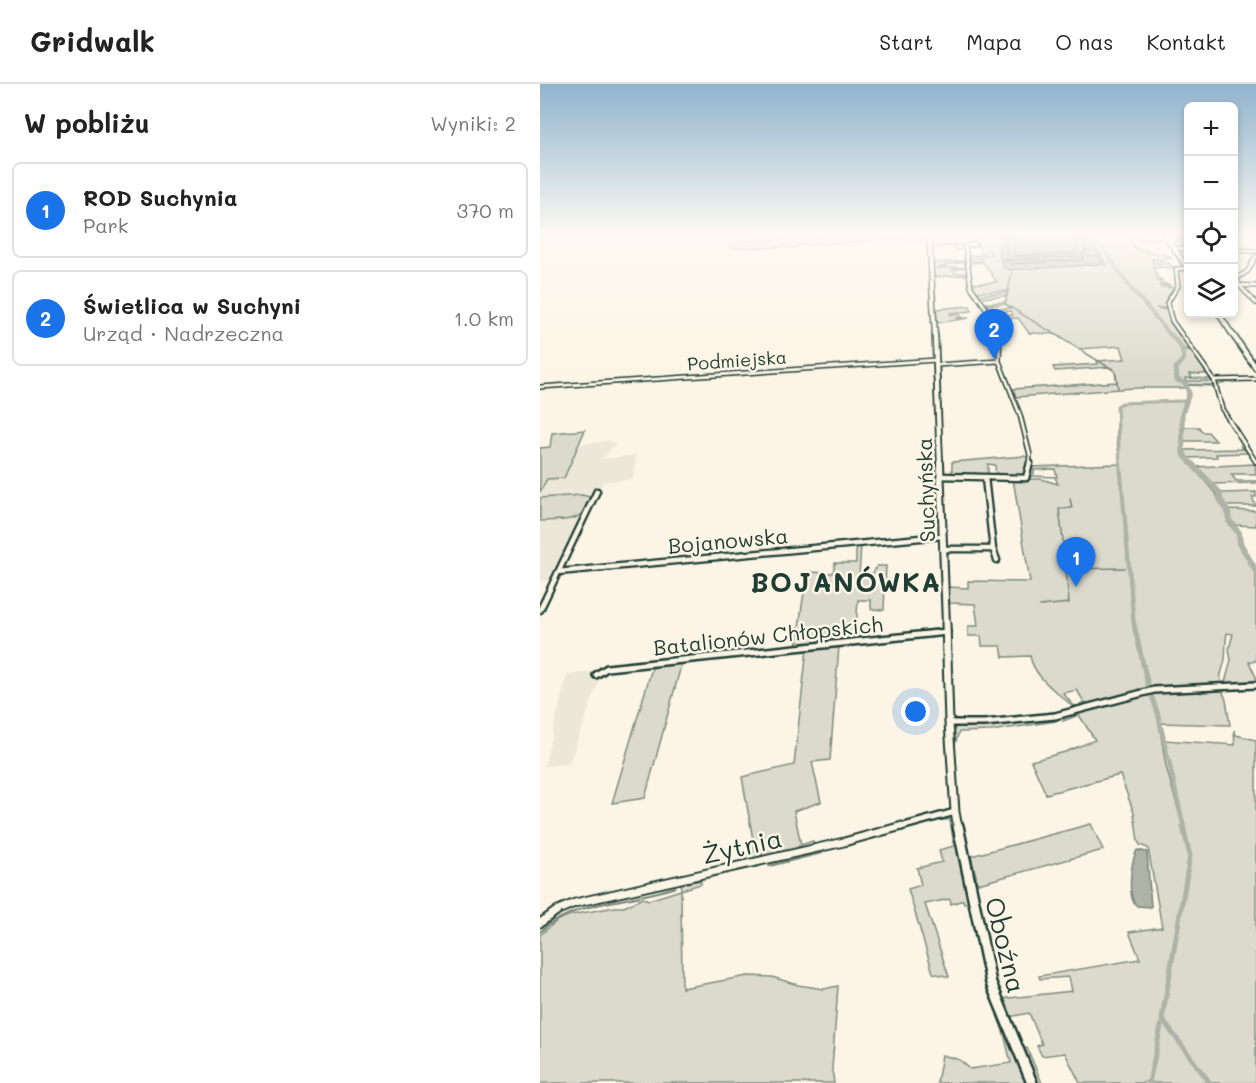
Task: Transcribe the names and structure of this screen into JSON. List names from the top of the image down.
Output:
{
  "streets": {
    "street": [
      "Podmiejska",
      "Suchyńska",
      "Bojanowska",
      "Batalionów Chłopskich",
      "Żytnia",
      "Oboźna"
    ]
  },
  "crossings": [
    ["Podmiejska", "Suchyńska"],
    ["Suchyńska", "Bojanowska"],
    ["Suchyńska", "Batalionów Chłopskich"],
    ["Suchyńska", "Żytnia"],
    ["Suchyńska", "Oboźna"],
    ["Żytnia", "Oboźna"]
  ],
  "districts": ["BOJANÓWKA"],
  "page": {
    "header": "Gridwalk",
    "nav": [
      "Start",
      "Mapa",
      "O nas",
      "Kontakt"
    ],
    "heading": ["W pobliżu", "Wyniki: 2"],
    "map_buttons": ["+", "−"],
    "list": [
      {
        "mark": "1",
        "name": "ROD Suchynia",
        "note": "Park",
        "value": "370 m"
      },
      {
        "mark": "2",
        "name": "Świetlica w Suchyni",
        "note": "Urząd · Nadrzeczna",
        "value": "1.0 km"
      }
    ],
    "pins": ["2", "1"]
  }
}
